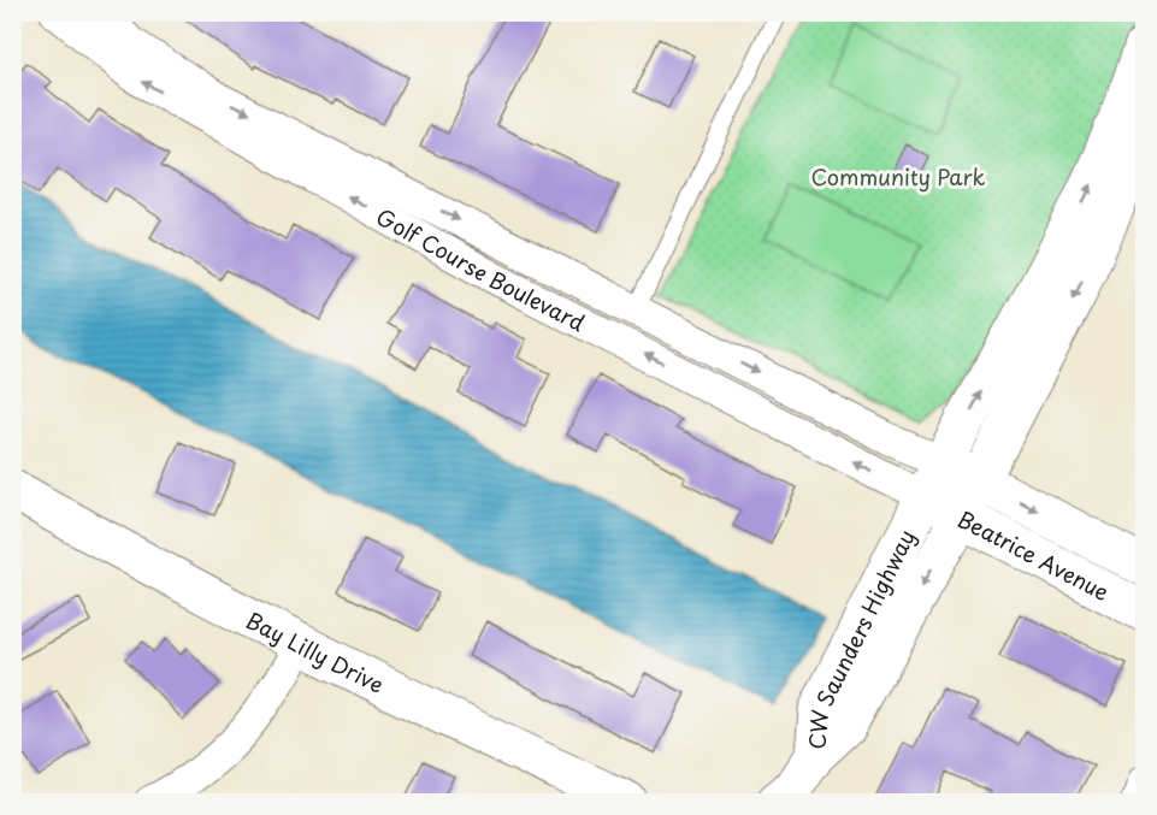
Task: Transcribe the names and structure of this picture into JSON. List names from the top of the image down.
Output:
{
  "streets": {
    "main road": ["Beatrice Avenue", "CW Saunders Highway", "Bay Lilly Drive"],
    "street": ["Golf Course Boulevard"]
  },
  "crossings": [
    ["Golf Course Boulevard", "Beatrice Avenue"],
    ["Golf Course Boulevard", "CW Saunders Highway"],
    ["Beatrice Avenue", "CW Saunders Highway"]
  ],
  "parks": ["Community Park"]
}
